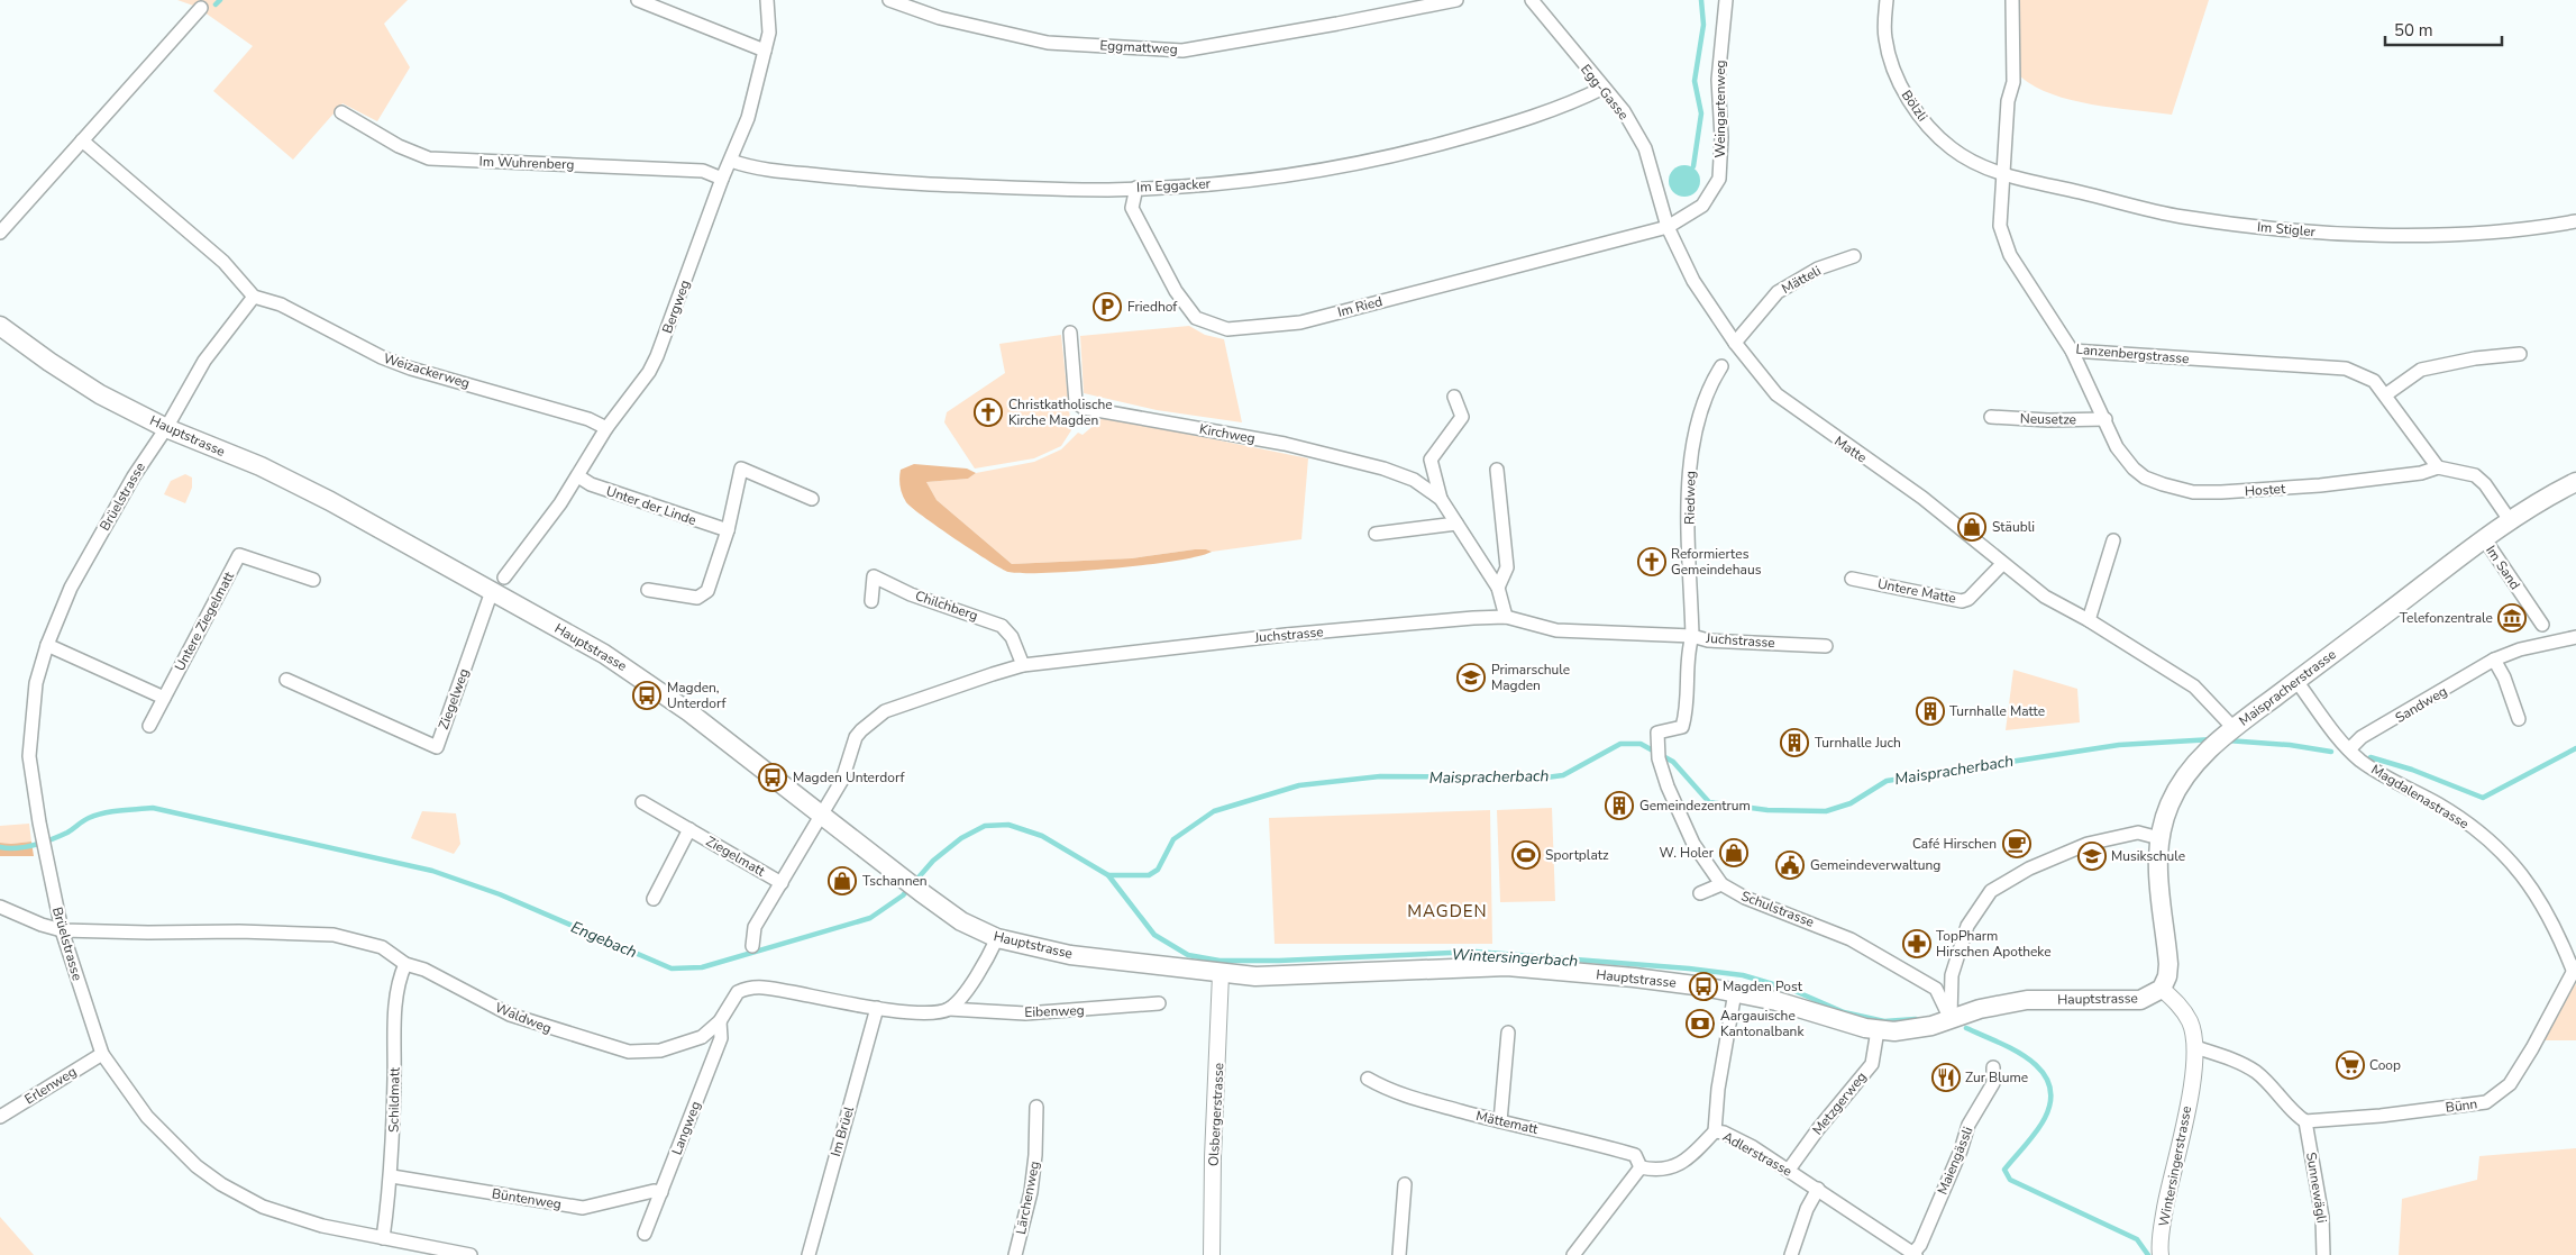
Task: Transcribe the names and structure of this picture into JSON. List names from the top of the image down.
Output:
{
  "streets": {
    "main road": ["Hauptstrasse", "Maispracherstrasse"],
    "street": [
      "Eggmattweg",
      "Egg-Gasse",
      "Bölzli",
      "Weingartenweg",
      "Im Wuhrenberg",
      "Im Eggacker",
      "Im Stigler",
      "Mätteli",
      "Bergweg",
      "Im Ried",
      "Lanzenbergstrasse",
      "Weizackerweg",
      "Neusetze",
      "Kirchweg",
      "Matte",
      "Hostet",
      "Brüelstrasse",
      "Riedweg",
      "Unter der Linde",
      "Im Sand",
      "Untere Matte",
      "Chilchberg",
      "Untere Ziegelmatt",
      "Juchstrasse",
      "Ziegelweg",
      "Sandweg",
      "Magdalenastrasse",
      "Ziegelmatt",
      "Schulstrasse",
      "Eibenweg",
      "Waldweg",
      "Erlenweg",
      "Schildmatt",
      "Metzgerweg",
      "Bünn",
      "Olsbergerstrasse",
      "Mättematt",
      "Langweg",
      "Im Brüel",
      "Adlerstrasse",
      "Maiengässli",
      "Wintersingerstrasse",
      "Sunnewägli",
      "Lärchenweg",
      "Büntenweg"
    ]
  },
  "crossings": [
    ["Egg-Gasse", "Weingartenweg"],
    ["Egg-Gasse", "Im Eggacker"],
    ["Egg-Gasse", "Im Ried"],
    ["Egg-Gasse", "Matte"],
    ["Bölzli", "Im Stigler"],
    ["Bölzli", "Lanzenbergstrasse"],
    ["Weingartenweg", "Im Ried"],
    ["Weingartenweg", "Matte"],
    ["Im Wuhrenberg", "Bergweg"],
    ["Im Eggacker", "Bergweg"],
    ["Im Eggacker", "Im Ried"],
    ["Im Stigler", "Lanzenbergstrasse"],
    ["Mätteli", "Matte"],
    ["Bergweg", "Weizackerweg"],
    ["Bergweg", "Hauptstrasse"],
    ["Bergweg", "Unter der Linde"],
    ["Bergweg", "Ziegelweg"],
    ["Im Ried", "Matte"],
    ["Lanzenbergstrasse", "Hostet"],
    ["Neusetze", "Hostet"],
    ["Kirchweg", "Juchstrasse"],
    ["Hauptstrasse", "Brüelstrasse"],
    ["Hauptstrasse", "Juchstrasse"],
    ["Hauptstrasse", "Maispracherstrasse"],
    ["Hauptstrasse", "Ziegelweg"],
    ["Hauptstrasse", "Ziegelmatt"],
    ["Hauptstrasse", "Schulstrasse"],
    ["Hauptstrasse", "Metzgerweg"],
    ["Hauptstrasse", "Olsbergerstrasse"],
    ["Hauptstrasse", "Adlerstrasse"],
    ["Hauptstrasse", "Wintersingerstrasse"],
    ["Matte", "Untere Matte"],
    ["Matte", "Maispracherstrasse"],
    ["Hostet", "Maispracherstrasse"],
    ["Brüelstrasse", "Waldweg"],
    ["Brüelstrasse", "Erlenweg"],
    ["Brüelstrasse", "Schildmatt"],
    ["Riedweg", "Juchstrasse"],
    ["Riedweg", "Schulstrasse"],
    ["Im Sand", "Maispracherstrasse"],
    ["Chilchberg", "Juchstrasse"],
    ["Juchstrasse", "Ziegelmatt"],
    ["Juchstrasse", "Schulstrasse"],
    ["Maispracherstrasse", "Magdalenastrasse"],
    ["Maispracherstrasse", "Wintersingerstrasse"],
    ["Sandweg", "Magdalenastrasse"],
    ["Magdalenastrasse", "Bünn"],
    ["Eibenweg", "Waldweg"],
    ["Waldweg", "Schildmatt"],
    ["Waldweg", "Langweg"],
    ["Waldweg", "Im Brüel"],
    ["Schildmatt", "Büntenweg"],
    ["Metzgerweg", "Adlerstrasse"],
    ["Bünn", "Sunnewägli"],
    ["Langweg", "Büntenweg"],
    ["Adlerstrasse", "Maiengässli"]
  ],
  "districts": ["MAGDEN"],
  "water": ["Maispracherbach", "Engebach", "Wintersingerbach"],
  "places": {
    "parking": ["Friedhof"],
    "church": ["Christkatholische Kirche Magden", "Reformiertes Gemeindehaus"],
    "shop": ["Stäubli", "W. Holer", "Tschannen"],
    "museum": ["Telefonzentrale"],
    "school or university": ["Primarschule Magden", "Musikschule"],
    "bus stop": ["Magden, Unterdorf", "Magden Unterdorf", "Magden Post"],
    "building": ["Turnhalle Matte", "Turnhalle Juch", "Gemeindezentrum"],
    "cafe": ["Café Hirschen"],
    "sports": ["Sportplatz"],
    "public building": ["Gemeindeverwaltung"],
    "pharmacy": ["TopPharm Hirschen Apotheke"],
    "bank": ["Aargauische Kantonalbank"],
    "supermarket": ["Coop"],
    "restaurant": ["Zur Blume"]
  },
  "scale_bar": "50 m"
}
